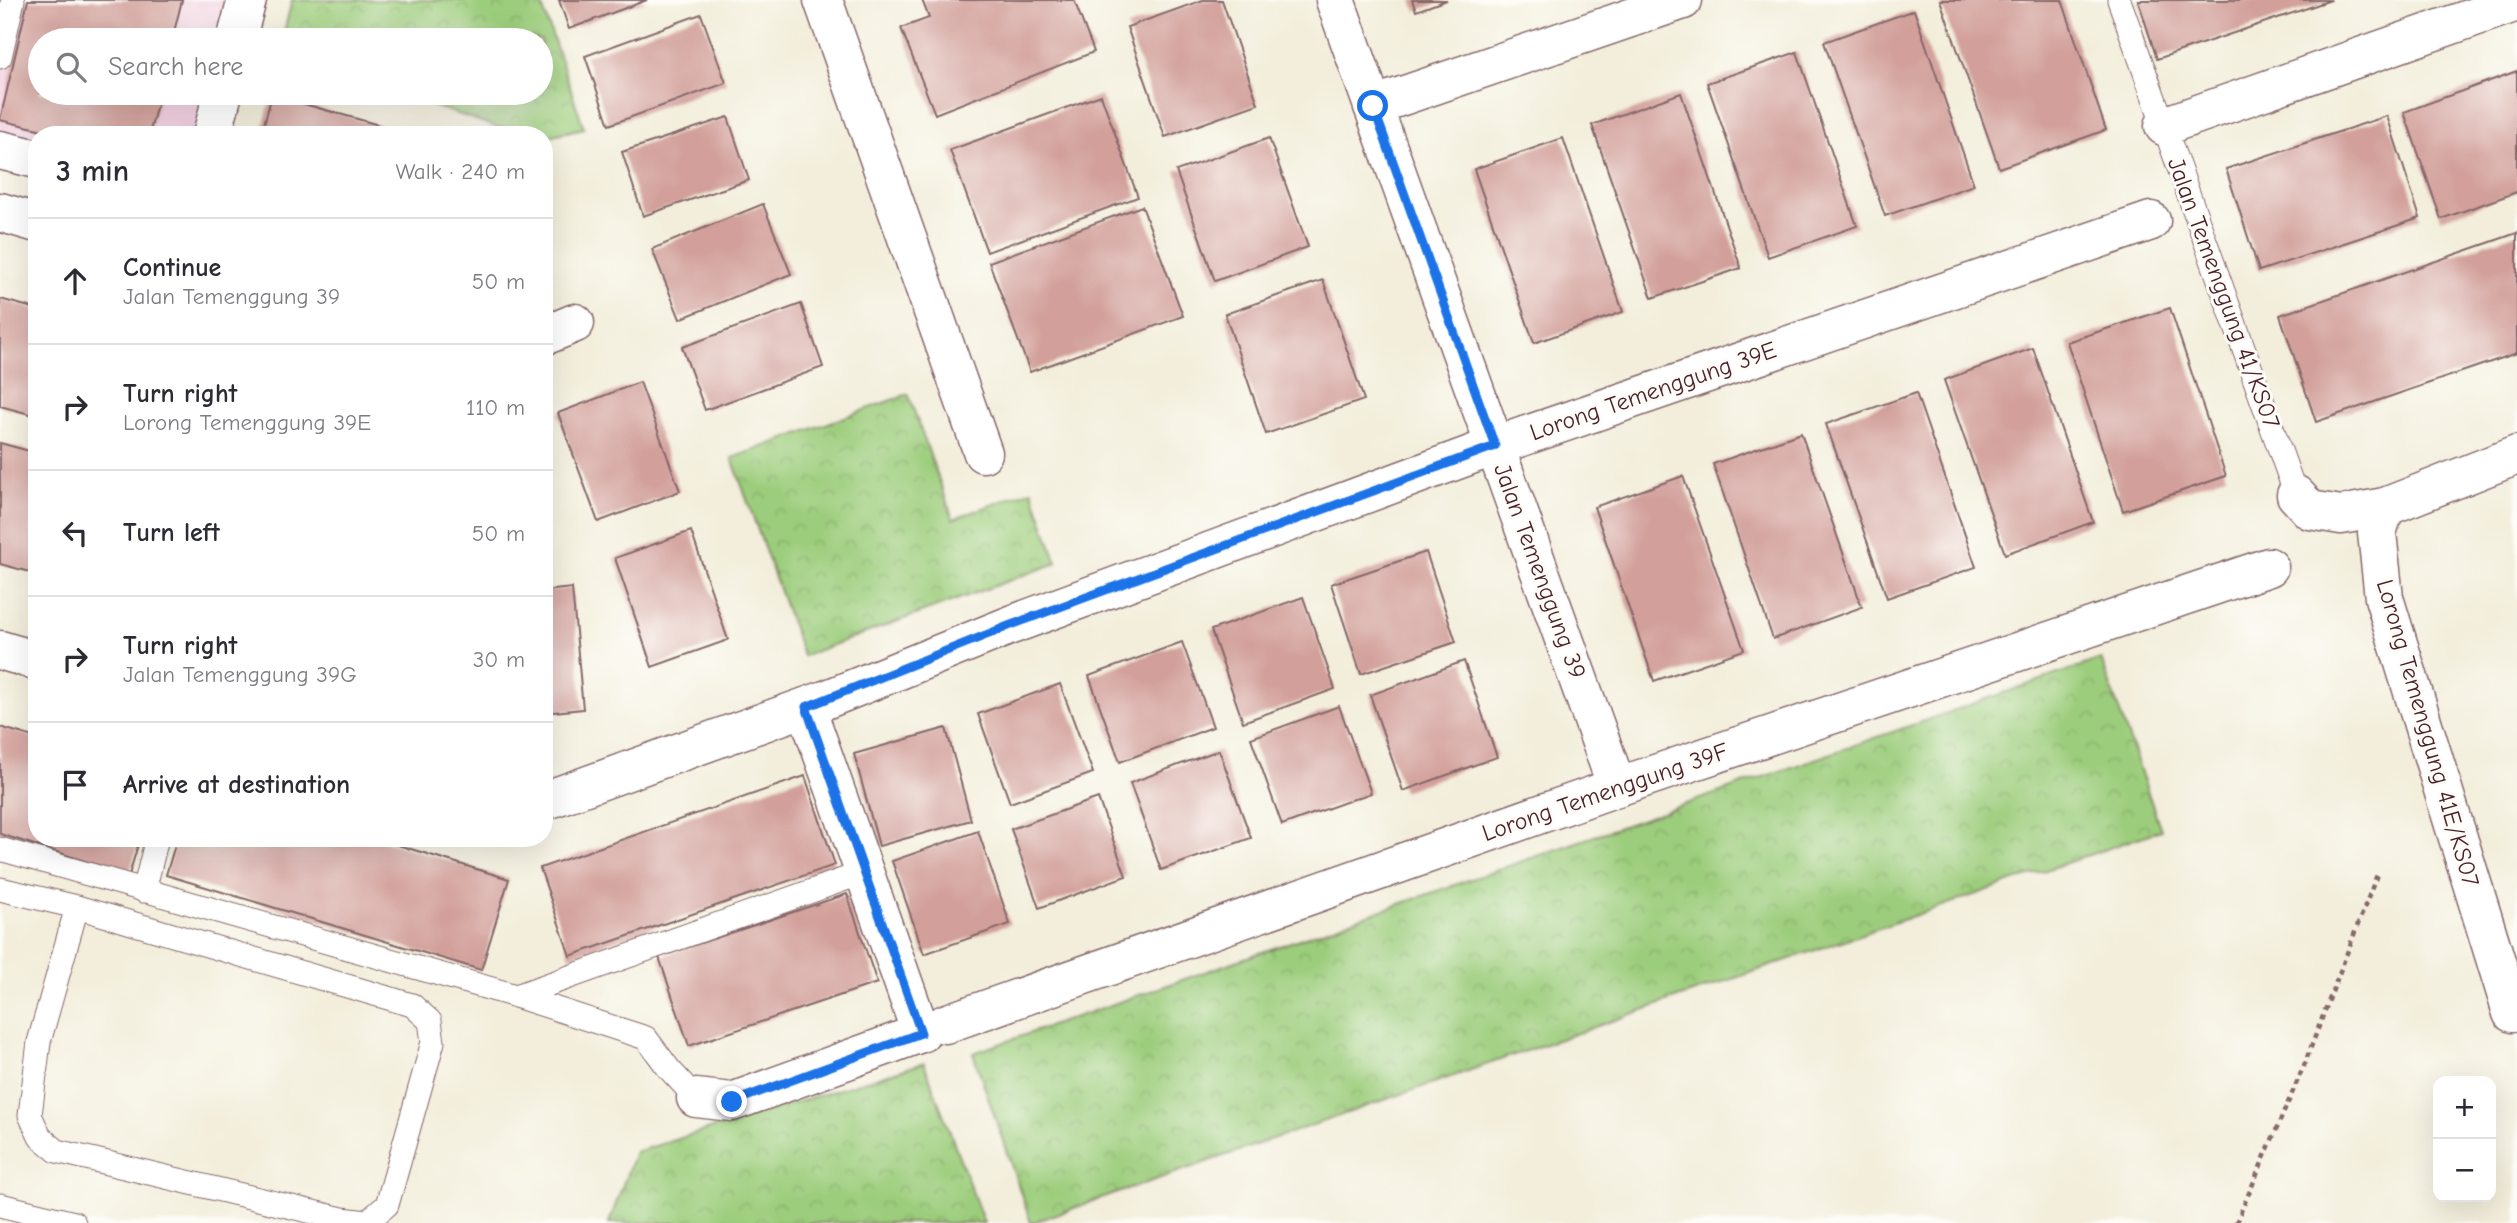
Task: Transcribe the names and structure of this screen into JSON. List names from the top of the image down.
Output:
{
  "streets": {
    "street": [
      "Jalan Temenggung 41/KS07",
      "Lorong Temenggung 39E",
      "Jalan Temenggung 39",
      "Lorong Temenggung 41E/KS07",
      "Lorong Temenggung 39F"
    ]
  },
  "crossings": [
    ["Jalan Temenggung 41/KS07", "Lorong Temenggung 41E/KS07"],
    ["Lorong Temenggung 39E", "Jalan Temenggung 39"],
    ["Jalan Temenggung 39", "Lorong Temenggung 39F"]
  ],
  "page": {
    "search": "Search here",
    "heading": ["3 min", "Walk · 240 m"],
    "list": [
      ["Continue", "Jalan Temenggung 39", "50 m"],
      ["Turn right", "Lorong Temenggung 39E", "110 m"],
      ["Turn left", "50 m"],
      ["Turn right", "Jalan Temenggung 39G", "30 m"],
      "Arrive at destination"
    ],
    "map_buttons": ["+", "−"]
  }
}
